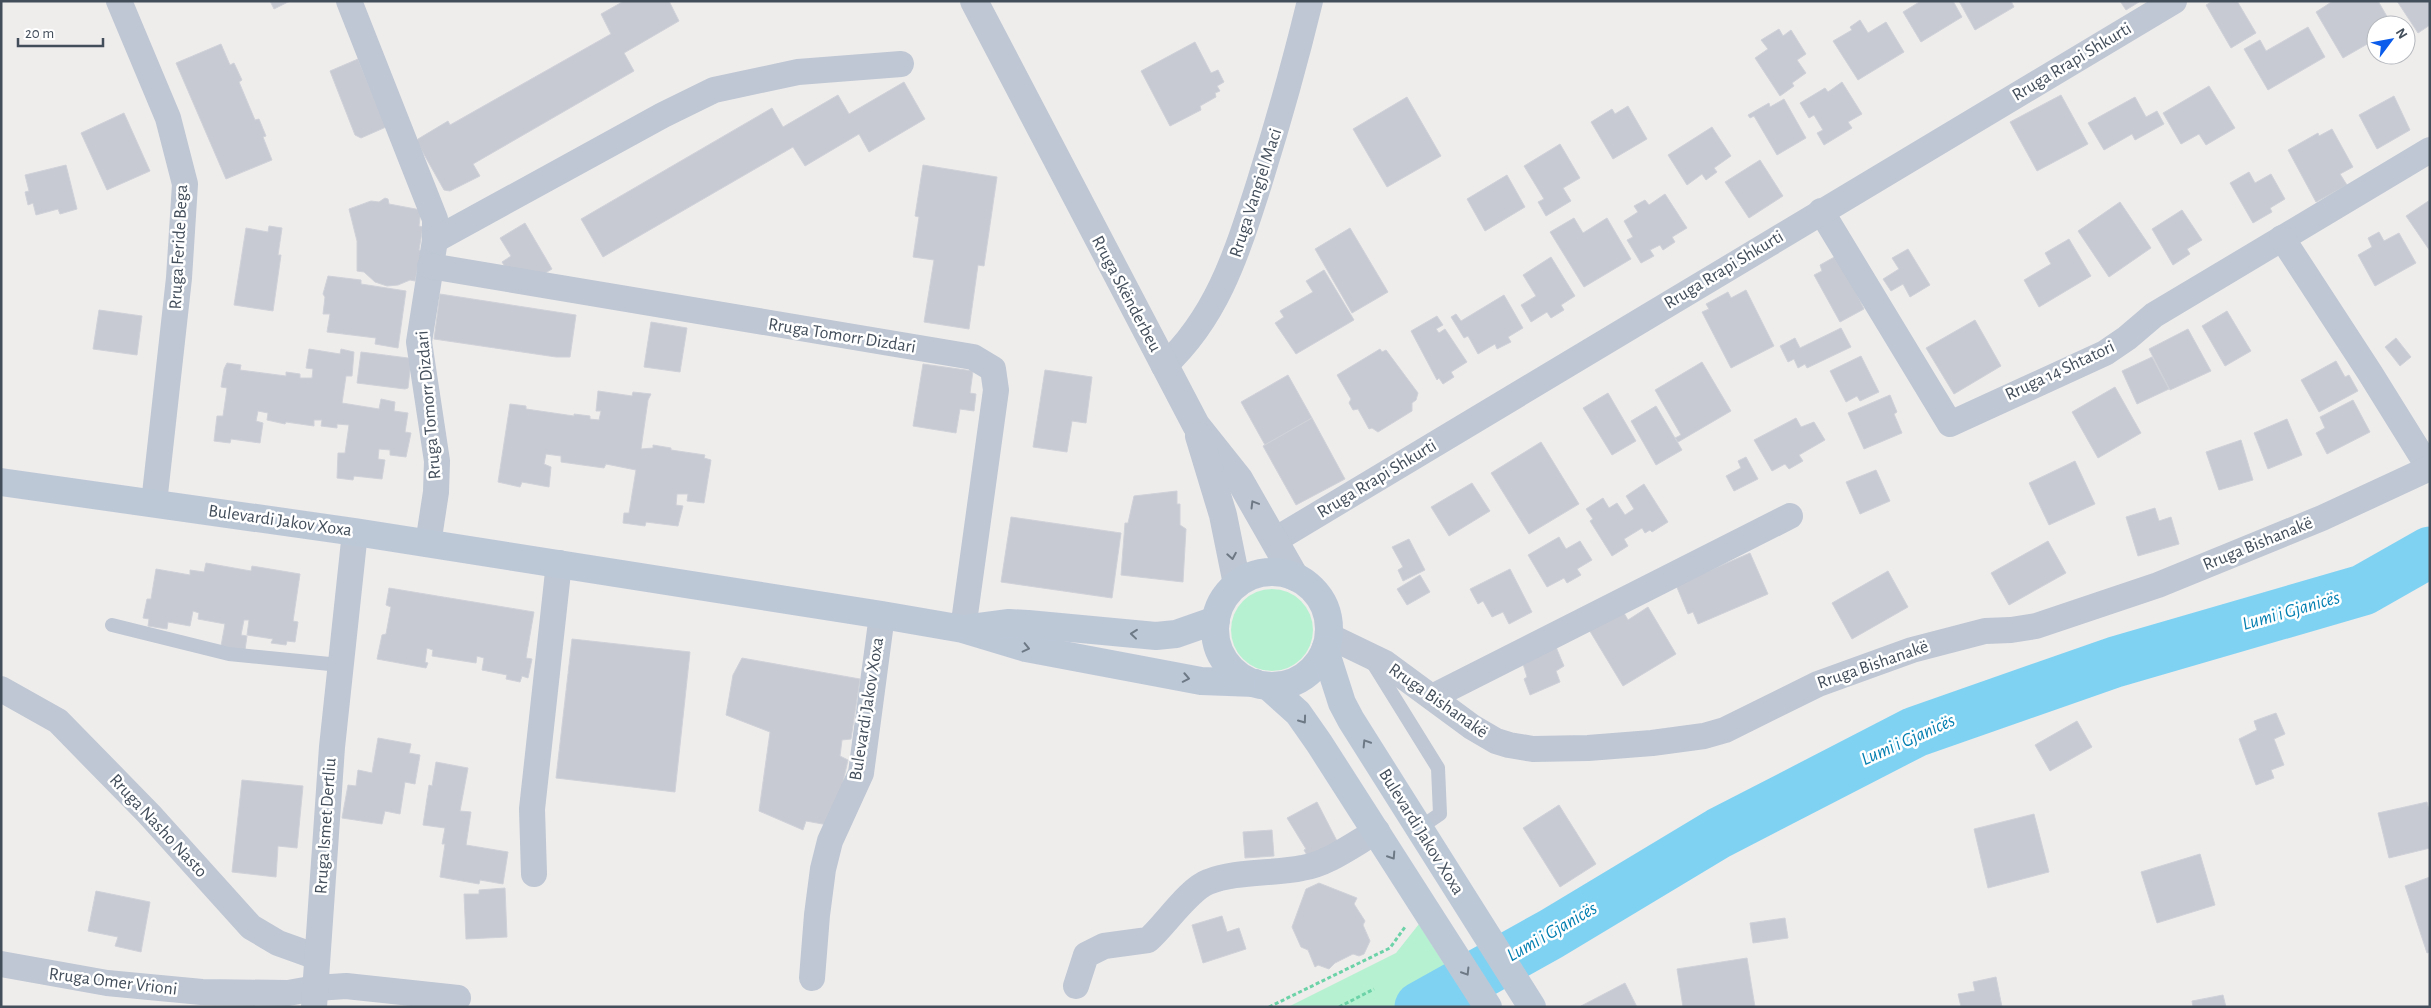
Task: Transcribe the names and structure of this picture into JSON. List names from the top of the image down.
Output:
{
  "streets": {
    "main road": ["Bulevardi Jakov Xoxa"],
    "street": [
      "Rruga Rrapi Shkurti",
      "Rruga Vangjel Maci",
      "Rruga Feride Bega",
      "Rruga Skënderbeu",
      "Rruga Tomorr Dizdari",
      "Rruga 14 Shtatori",
      "Rruga Bishanakë",
      "Rruga Nasho Nasto",
      "Rruga Ismet Dertliu",
      "Rruga Omer Vrioni"
    ]
  },
  "crossings": [
    ["Rruga Rrapi Shkurti", "Rruga Skënderbeu"],
    ["Rruga Rrapi Shkurti", "Rruga 14 Shtatori"],
    ["Rruga Vangjel Maci", "Rruga Skënderbeu"],
    ["Rruga Feride Bega", "Bulevardi Jakov Xoxa"],
    ["Rruga Skënderbeu", "Bulevardi Jakov Xoxa"],
    ["Rruga Skënderbeu", "Rruga Bishanakë"],
    ["Rruga Tomorr Dizdari", "Bulevardi Jakov Xoxa"],
    ["Rruga 14 Shtatori", "Rruga Bishanakë"],
    ["Bulevardi Jakov Xoxa", "Rruga Bishanakë"],
    ["Bulevardi Jakov Xoxa", "Rruga Ismet Dertliu"],
    ["Rruga Nasho Nasto", "Rruga Ismet Dertliu"],
    ["Rruga Ismet Dertliu", "Rruga Omer Vrioni"]
  ],
  "water": ["Lumi i Gjanicës"],
  "scale_bar": "20 m",
  "north": "top right"
}
